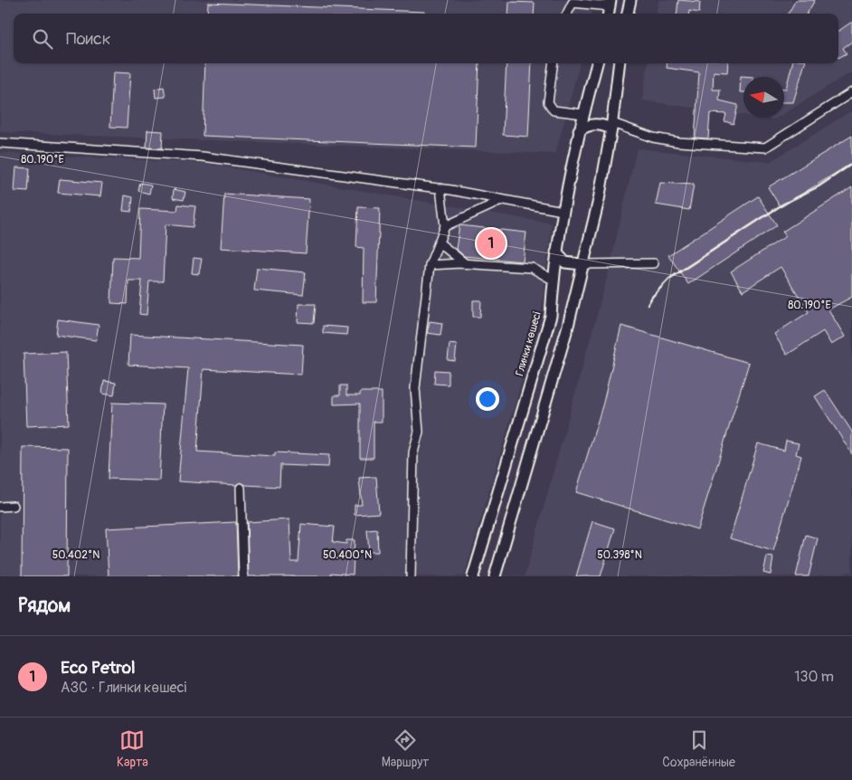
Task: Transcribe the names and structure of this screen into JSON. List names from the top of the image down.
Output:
{
  "streets": {
    "main road": ["Глинки көшесі"]
  },
  "north": "left",
  "page": {
    "search": "Поиск",
    "pins": "1",
    "heading": "Рядом",
    "list": [
      {
        "mark": "1",
        "name": "Eco Petrol",
        "note": "АЗС · Глинки көшесі",
        "value": "130 m"
      }
    ],
    "nav": ["Карта", "Маршрут", "Сохранённые"]
  },
  "coordinates": [
    "80.190°E",
    "50.402°N",
    "50.400°N",
    "50.398°N"
  ]
}
